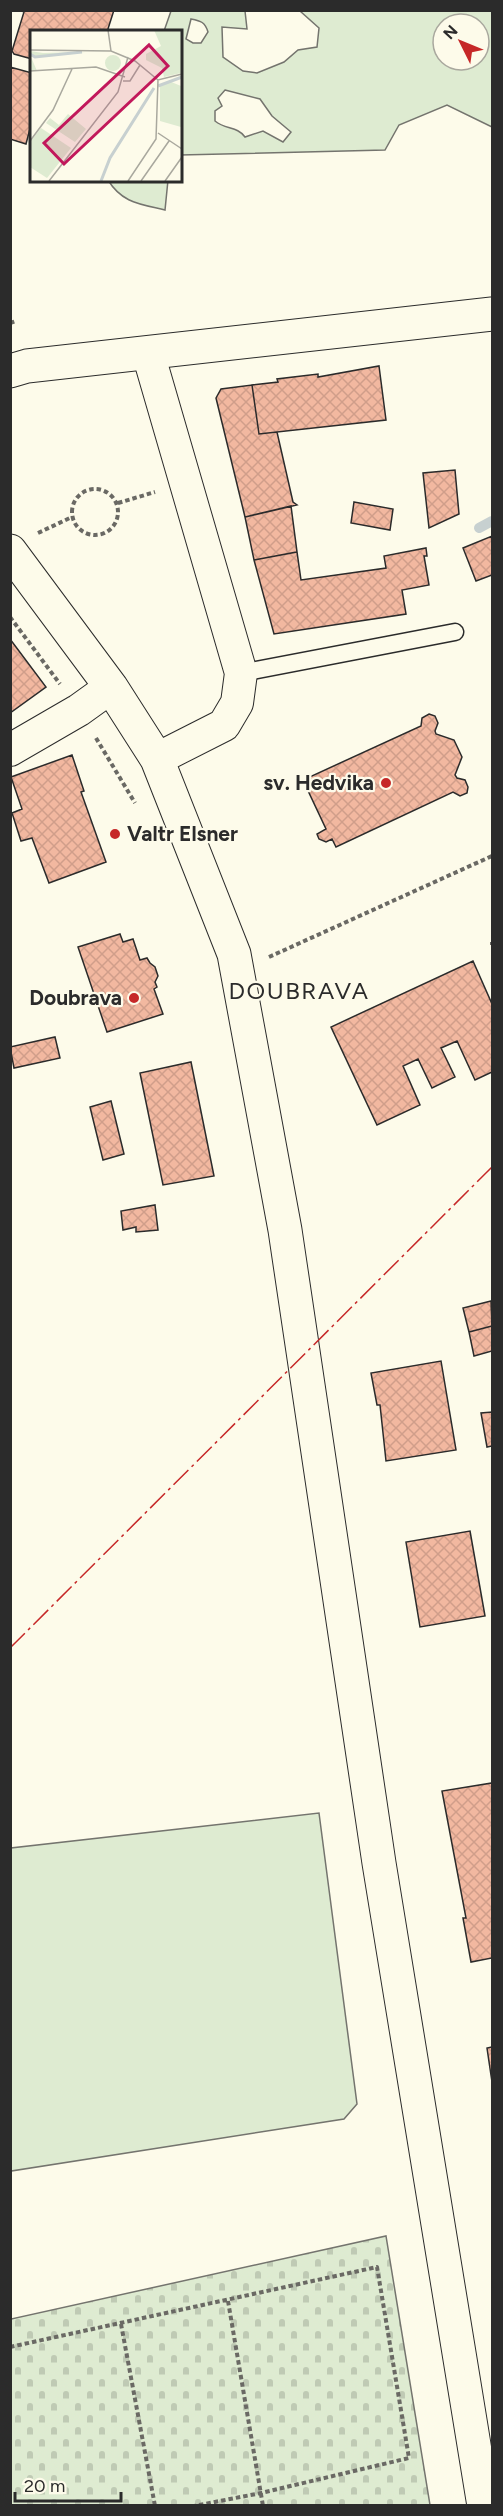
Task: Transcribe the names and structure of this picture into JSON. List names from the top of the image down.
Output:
{
  "districts": ["DOUBRAVA"],
  "places": ["sv. Hedvika", "Valtr Elsner", "Doubrava"],
  "scale_bar": "20 m",
  "north": "top left"
}
